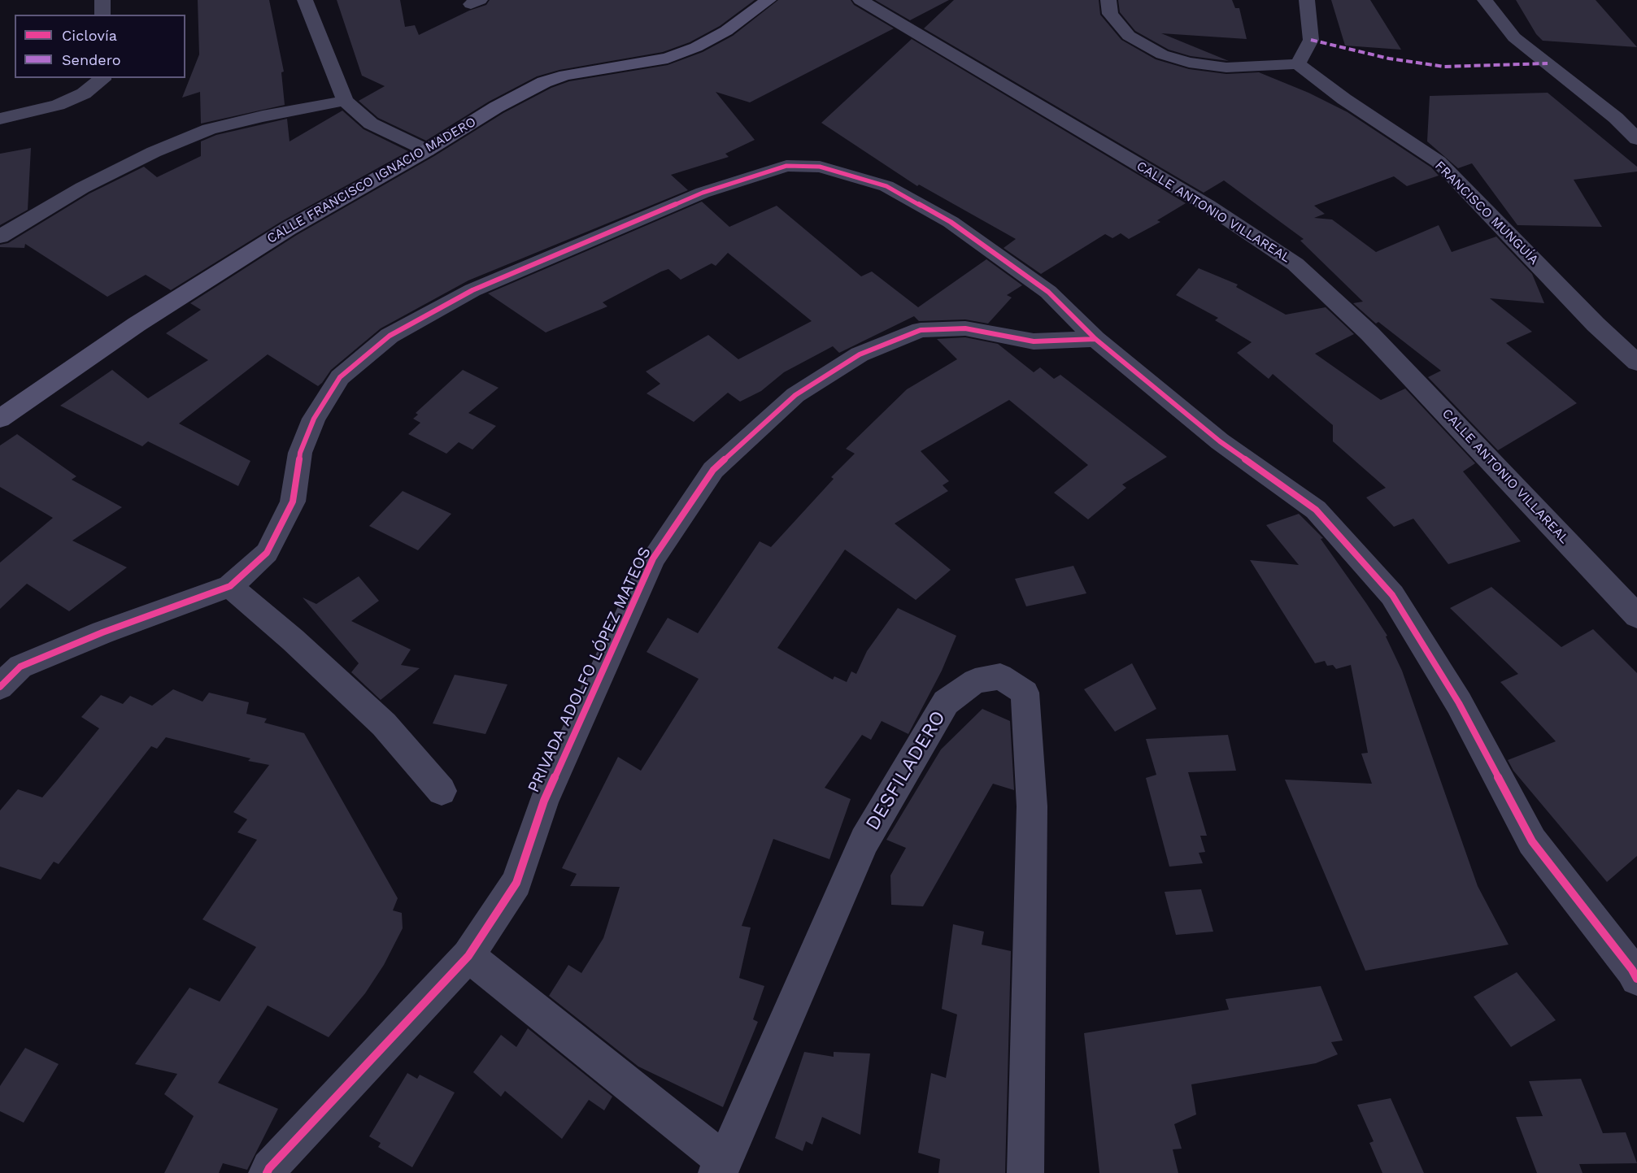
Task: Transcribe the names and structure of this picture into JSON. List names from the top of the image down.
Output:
{
  "streets": {
    "main road": ["CALLE FRANCISCO IGNACIO MADERO"],
    "street": [
      "CALLE ANTONIO VILLAREAL",
      "FRANCISCO MUNGUÍA",
      "PRIVADA ADOLFO LÓPEZ MATEOS",
      "DESFILADERO"
    ]
  },
  "legend": ["Ciclovía", "Sendero"]
}
